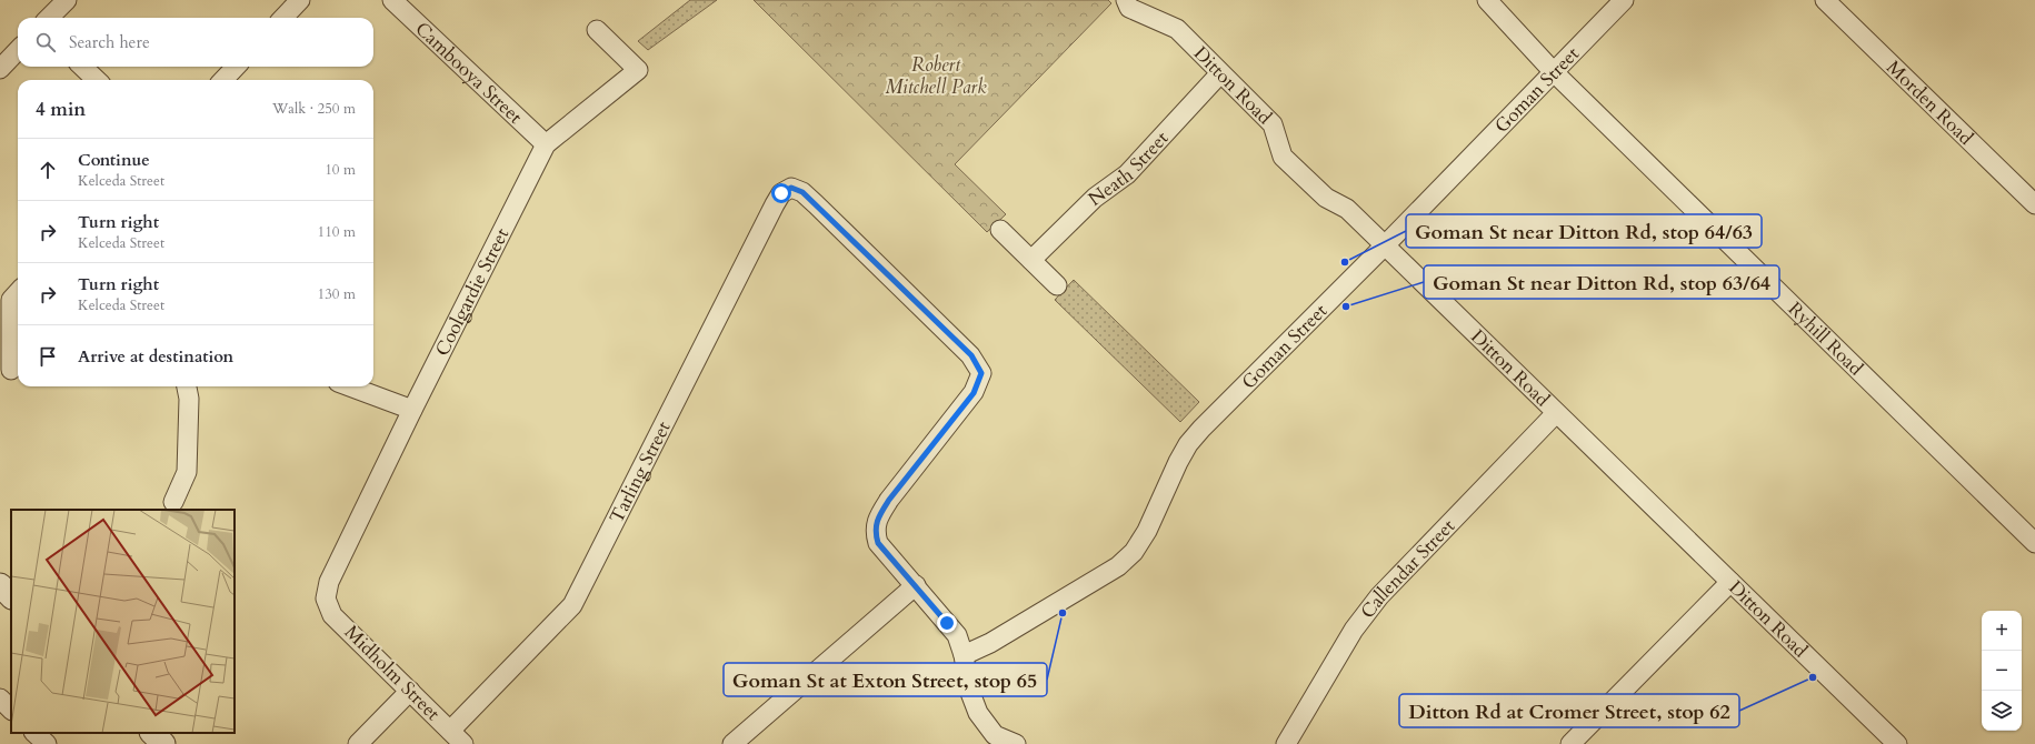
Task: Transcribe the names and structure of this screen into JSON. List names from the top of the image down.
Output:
{
  "streets": {
    "street": [
      "Cambooya Street",
      "Ditton Road",
      "Goman Street",
      "Morden Road",
      "Neath Street",
      "Coolgardie Street",
      "Ryhill Road",
      "Tarling Street",
      "Callendar Street",
      "Midholm Street"
    ]
  },
  "crossings": [
    ["Cambooya Street", "Coolgardie Street"],
    ["Ditton Road", "Goman Street"],
    ["Ditton Road", "Neath Street"],
    ["Ditton Road", "Callendar Street"],
    ["Goman Street", "Ryhill Road"],
    ["Coolgardie Street", "Midholm Street"],
    ["Tarling Street", "Midholm Street"]
  ],
  "parks": ["Robert Mitchell Park"],
  "places": [
    "Goman St near Ditton Rd, stop 64/63",
    "Goman St near Ditton Rd, stop 63/64",
    "Goman St at Exton Street, stop 65",
    "Ditton Rd at Cromer Street, stop 62"
  ],
  "page": {
    "search": "Search here",
    "heading": ["4 min", "Walk · 250 m"],
    "list": [
      ["Continue", "Kelceda Street", "10 m"],
      ["Turn right", "Kelceda Street", "110 m"],
      ["Turn right", "Kelceda Street", "130 m"],
      "Arrive at destination"
    ],
    "map_buttons": ["+", "−"]
  }
}
